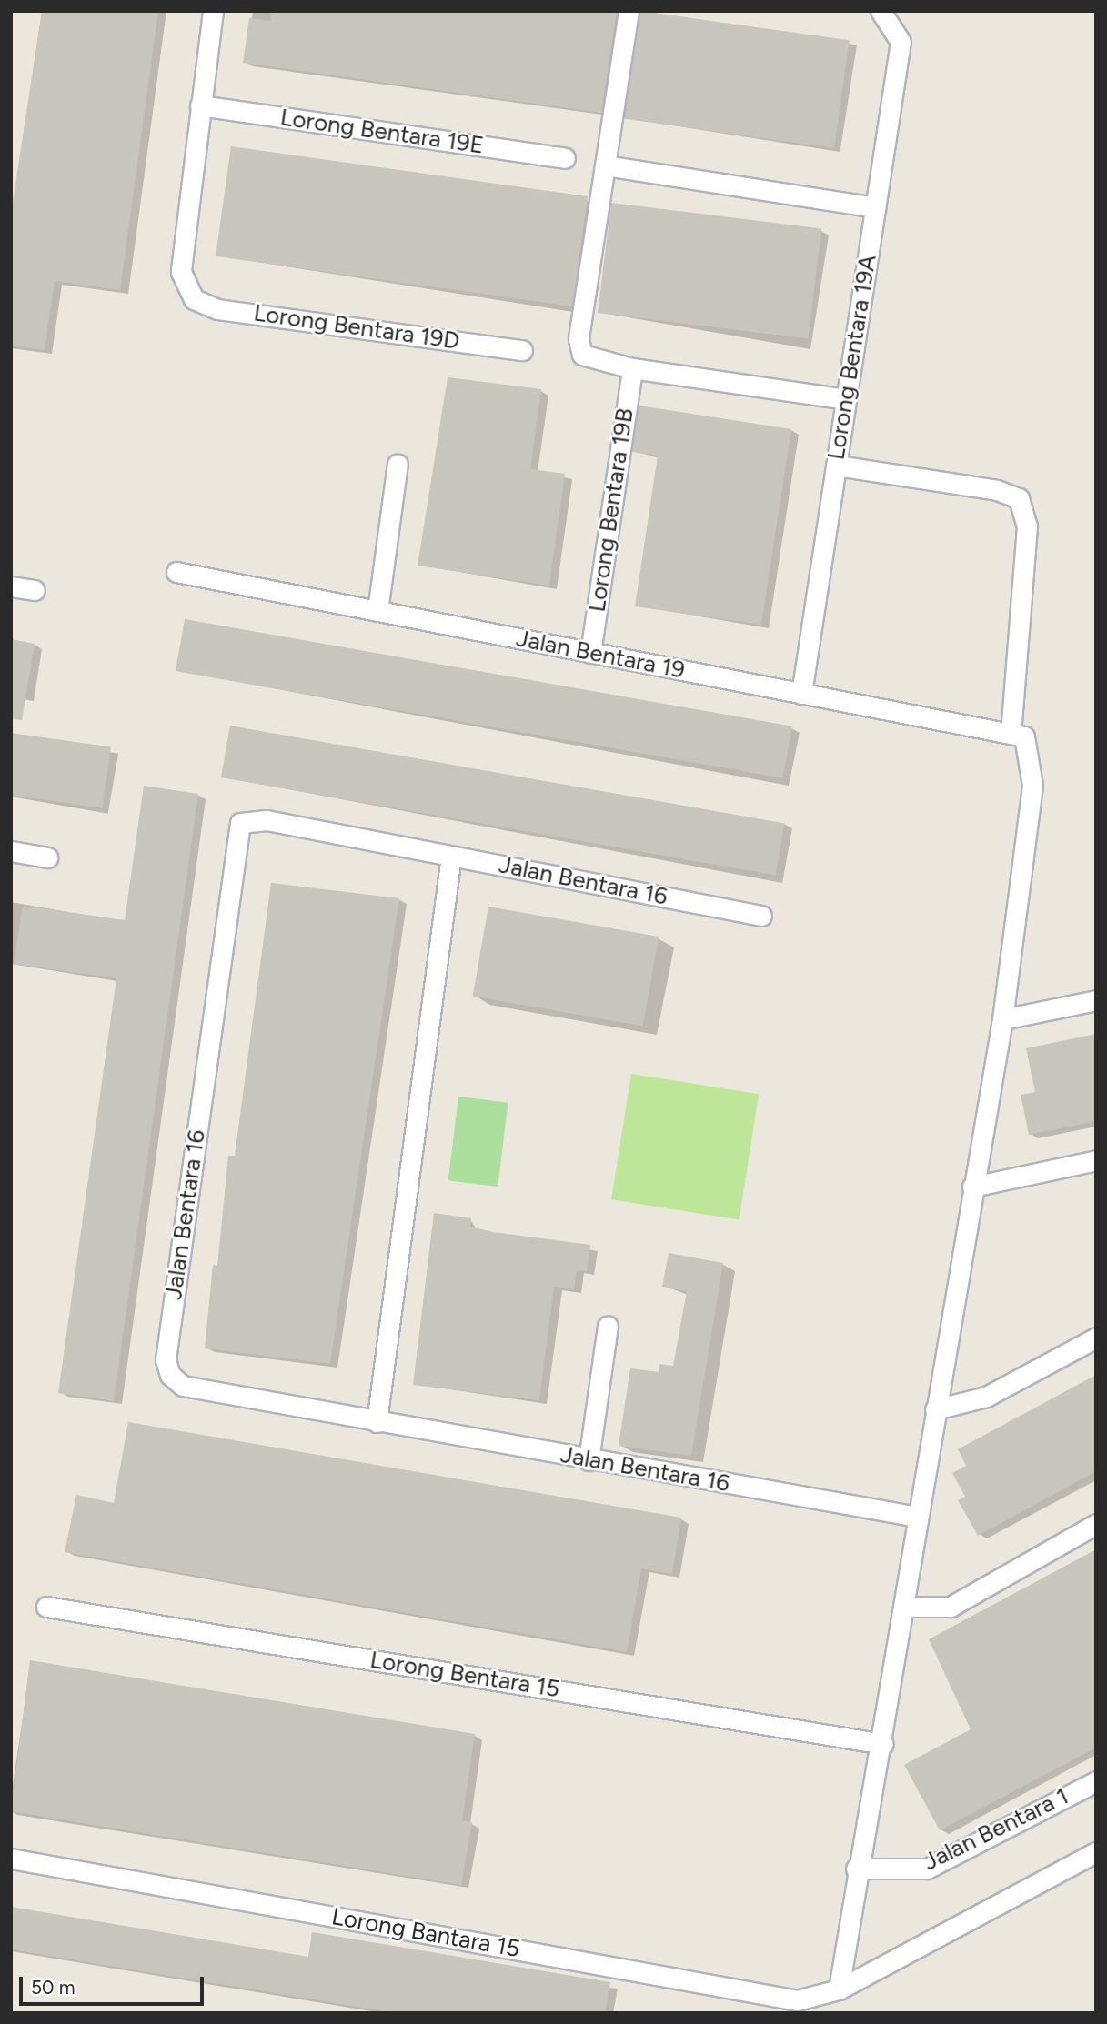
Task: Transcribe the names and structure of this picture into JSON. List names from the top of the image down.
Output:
{
  "streets": {
    "street": [
      "Lorong Bentara 19E",
      "Lorong Bentara 19D",
      "Lorong Bentara 19A",
      "Lorong Bentara 19B",
      "Jalan Bentara 19",
      "Jalan Bentara 16",
      "Lorong Bentara 15",
      "Jalan Bentara 1",
      "Lorong Bantara 15"
    ]
  },
  "crossings": [
    ["Lorong Bentara 19E", "Lorong Bentara 19D"],
    ["Lorong Bentara 19A", "Jalan Bentara 19"],
    ["Lorong Bentara 19B", "Jalan Bentara 19"]
  ],
  "scale_bar": "50 m"
}
